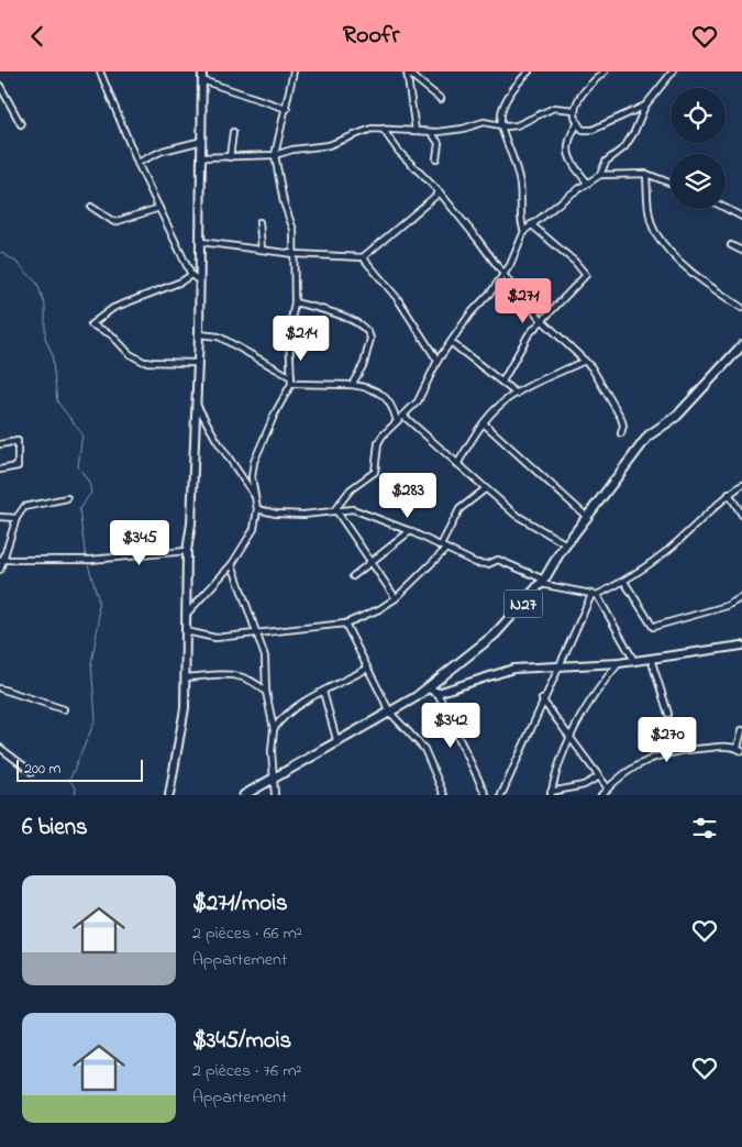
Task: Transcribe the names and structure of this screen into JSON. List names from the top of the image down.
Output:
{
  "streets": {
    "main road": ["N27"]
  },
  "scale_bar": "200 m",
  "page": {
    "header": "Roofr",
    "price": [
      "$271",
      "$214",
      "$283",
      "$345",
      "$342",
      "$270"
    ],
    "scale": "200 m",
    "heading": "6 biens",
    "list": [
      {
        "name": "$271/mois",
        "note": "2 pièces · 66 m² · Appartement"
      },
      {
        "name": "$345/mois",
        "note": "2 pièces · 76 m² · Appartement"
      }
    ]
  }
}
